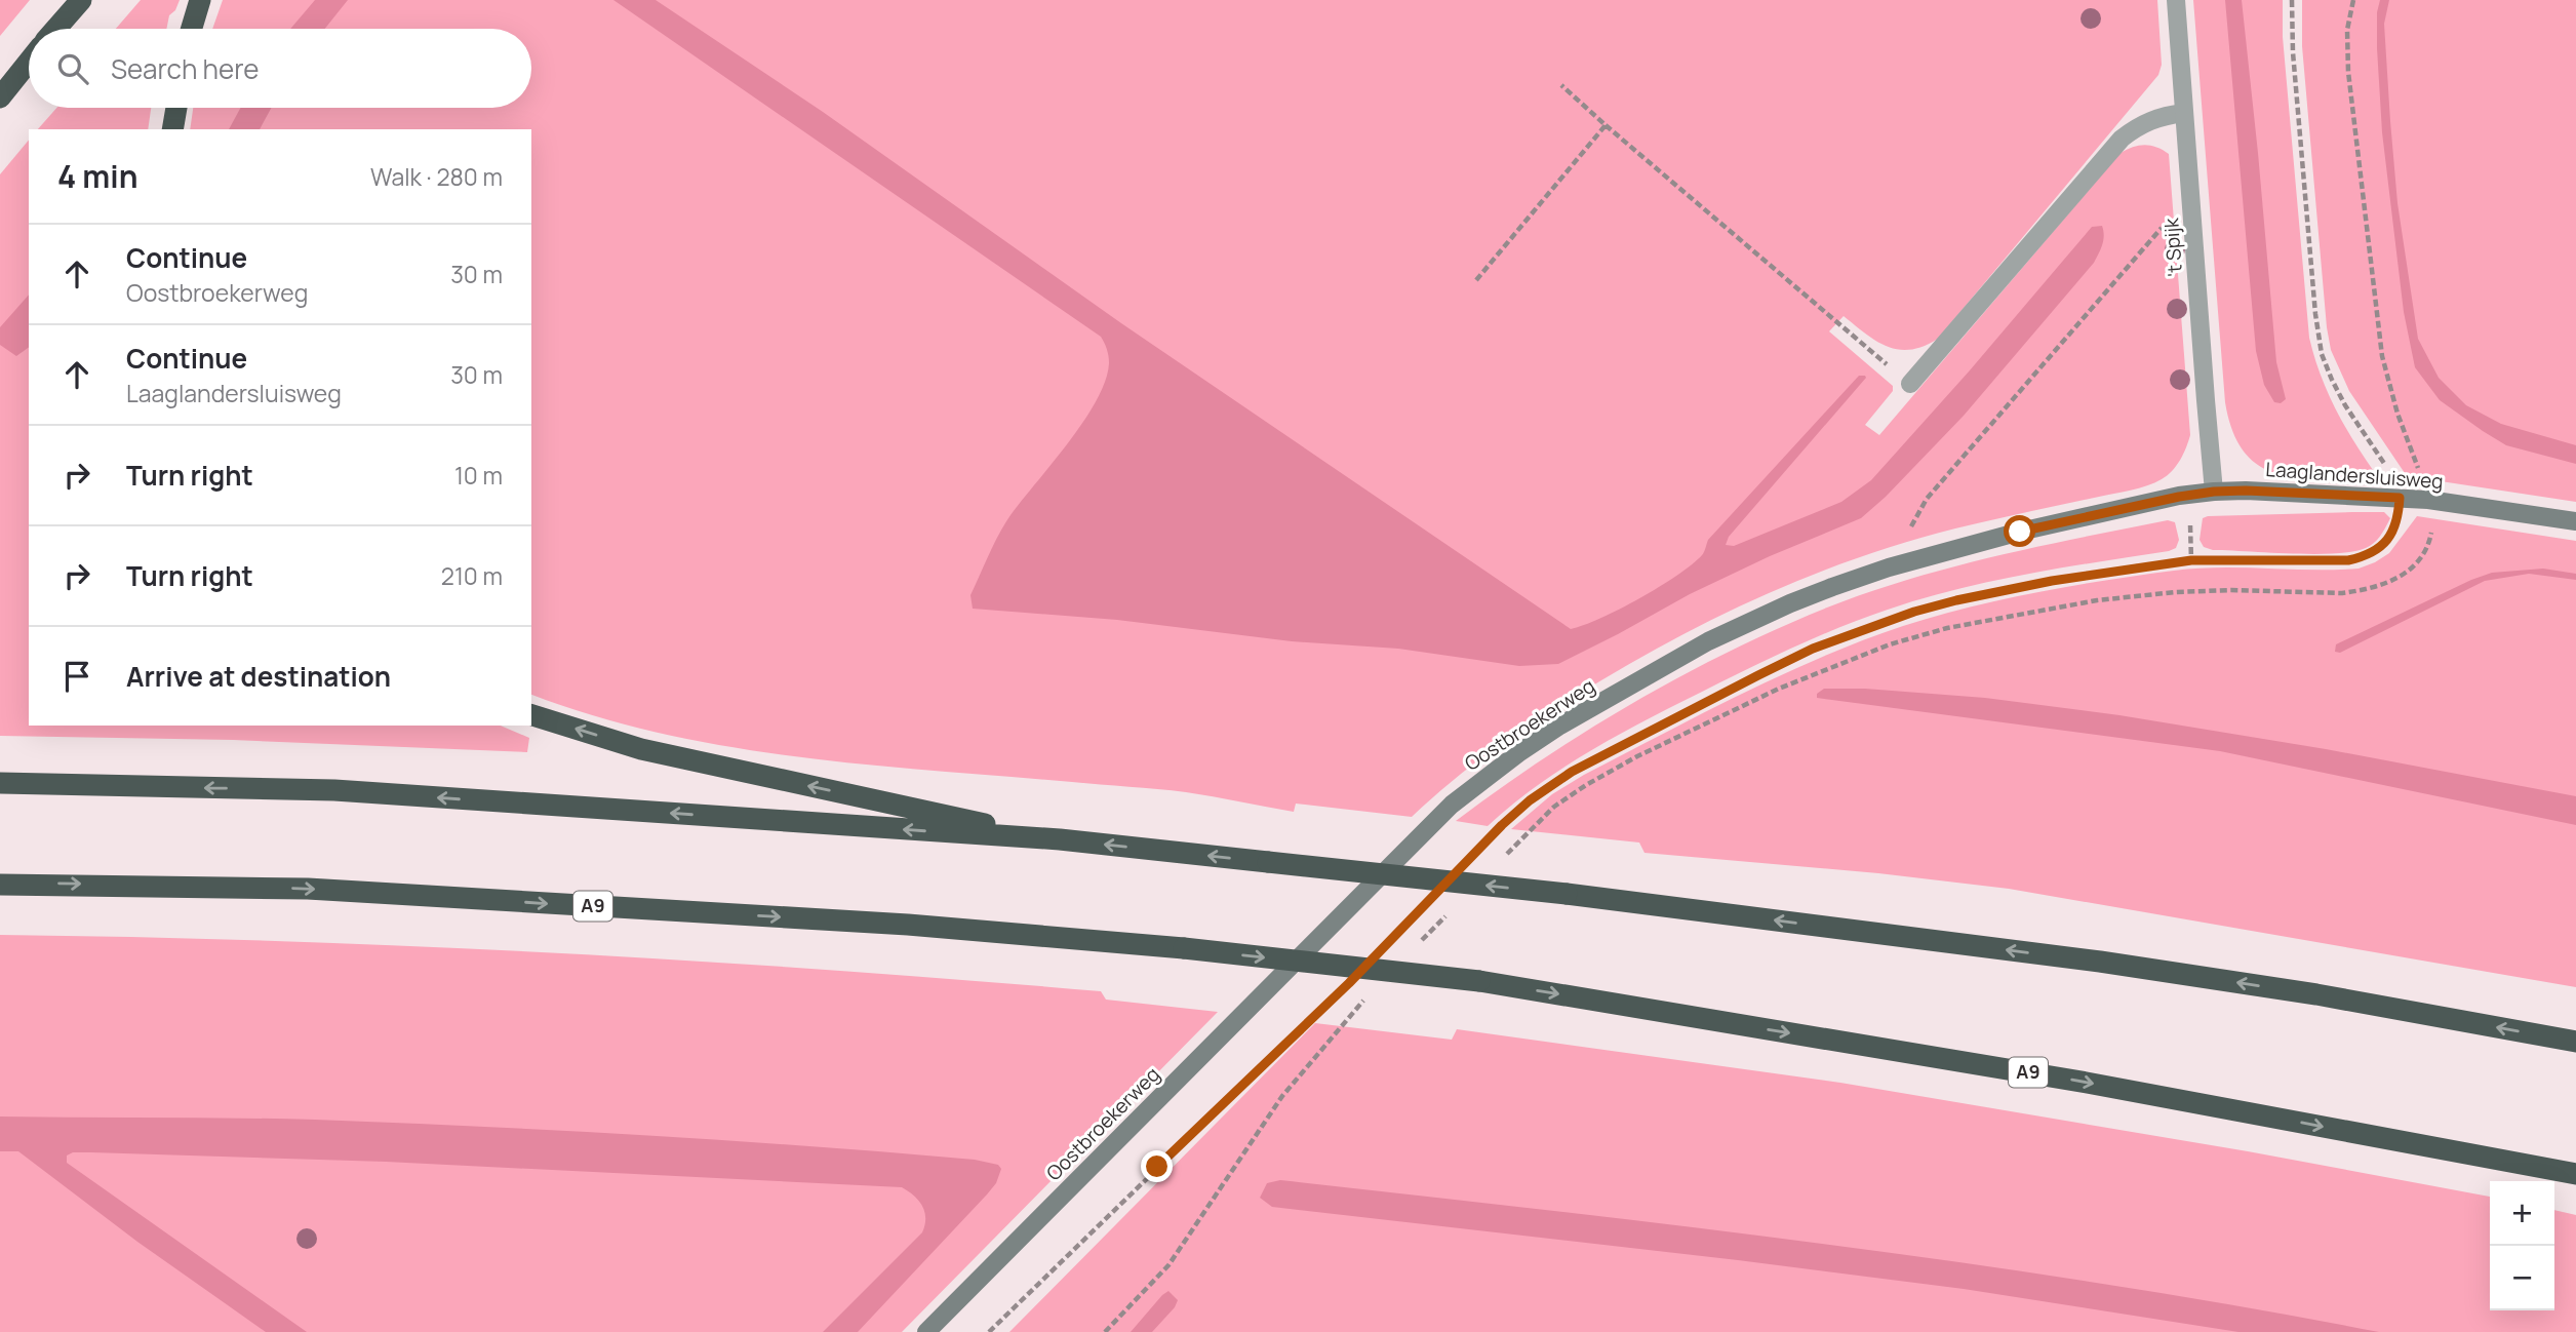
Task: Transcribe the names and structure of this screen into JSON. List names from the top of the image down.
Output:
{
  "streets": {
    "highway": ["A9"],
    "street": ["'t Spijk", "Laaglandersluisweg", "Oostbroekerweg"]
  },
  "crossings": [
    ["'t Spijk", "Laaglandersluisweg"],
    ["'t Spijk", "Oostbroekerweg"],
    ["Laaglandersluisweg", "Oostbroekerweg"]
  ],
  "page": {
    "search": "Search here",
    "heading": ["4 min", "Walk · 280 m"],
    "list": [
      ["Continue", "Oostbroekerweg", "30 m"],
      ["Continue", "Laaglandersluisweg", "30 m"],
      ["Turn right", "10 m"],
      ["Turn right", "210 m"],
      "Arrive at destination"
    ],
    "map_buttons": ["+", "−"]
  }
}
